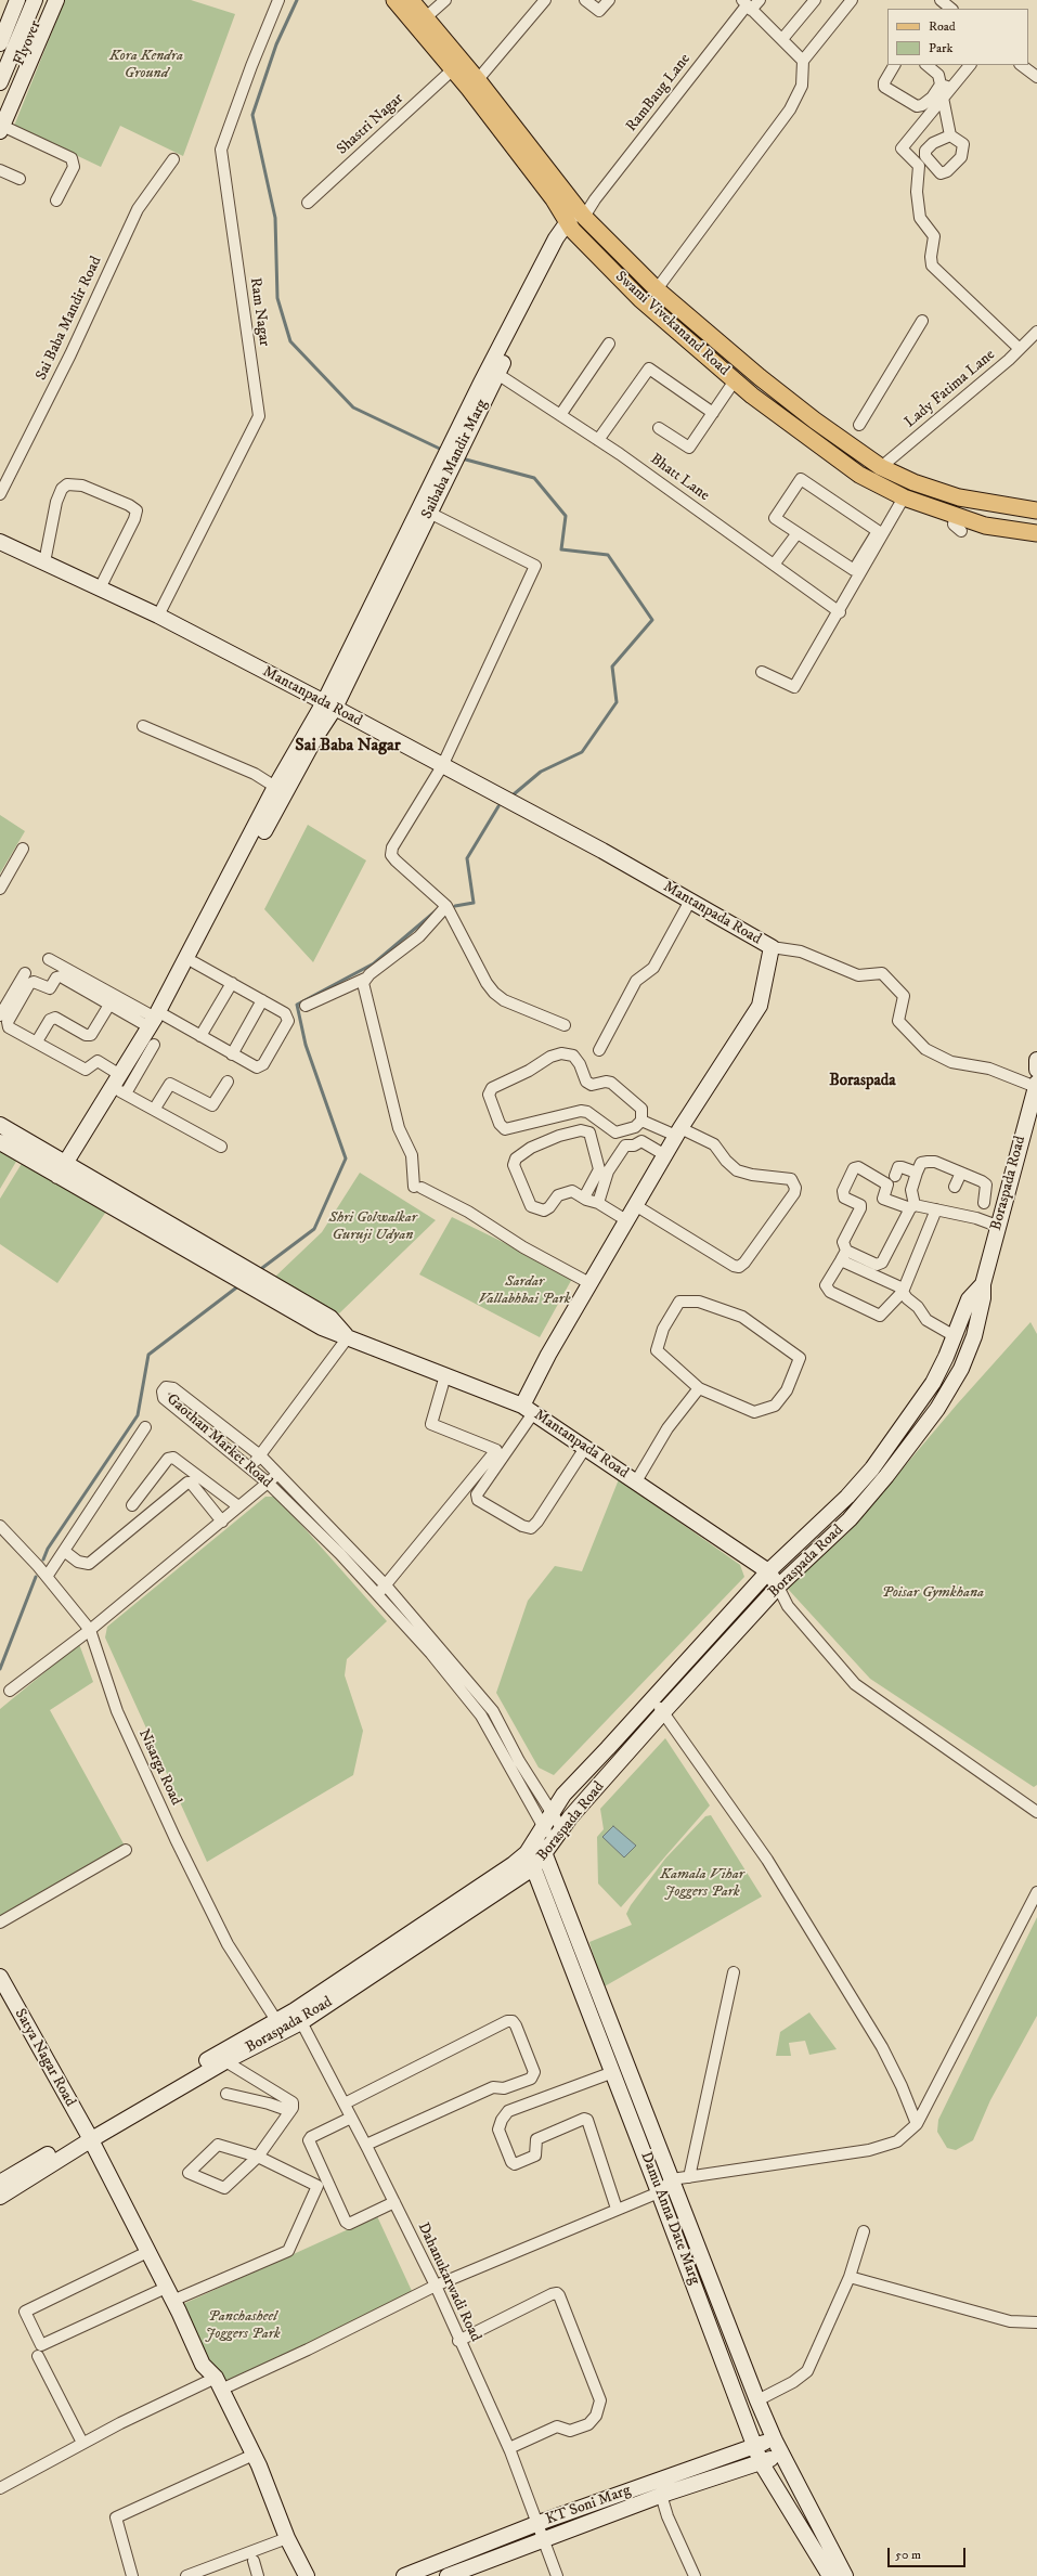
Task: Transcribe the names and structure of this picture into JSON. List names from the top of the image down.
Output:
{
  "streets": {
    "main road": ["Swami Vivekanand Road"],
    "street": [
      "Flyover",
      "RamBaug Lane",
      "Shastri Nagar",
      "Ram Nagar",
      "Sai Baba Mandir Road",
      "Lady Fatima Lane",
      "Saibaba Mandir Marg",
      "Bhatt Lane",
      "Mantanpada Road",
      "Boraspada Road",
      "Gaothan Market Road",
      "Nisarga Road",
      "Satya Nagar Road",
      "Damu Anna Date Marg",
      "Dahanukarwadi Road",
      "KT Soni Marg"
    ]
  },
  "crossings": [
    ["RamBaug Lane", "Swami Vivekanand Road"],
    ["RamBaug Lane", "Saibaba Mandir Marg"],
    ["Shastri Nagar", "Swami Vivekanand Road"],
    ["Ram Nagar", "Mantanpada Road"],
    ["Swami Vivekanand Road", "Lady Fatima Lane"],
    ["Swami Vivekanand Road", "Saibaba Mandir Marg"],
    ["Saibaba Mandir Marg", "Bhatt Lane"],
    ["Saibaba Mandir Marg", "Mantanpada Road"],
    ["Mantanpada Road", "Boraspada Road"],
    ["Boraspada Road", "Gaothan Market Road"],
    ["Boraspada Road", "Nisarga Road"],
    ["Boraspada Road", "Satya Nagar Road"],
    ["Boraspada Road", "Damu Anna Date Marg"],
    ["Boraspada Road", "Dahanukarwadi Road"],
    ["Gaothan Market Road", "Damu Anna Date Marg"],
    ["Damu Anna Date Marg", "KT Soni Marg"],
    ["Dahanukarwadi Road", "KT Soni Marg"]
  ],
  "districts": ["Sai Baba Nagar", "Boraspada"],
  "parks": [
    "Kora Kendra Ground",
    "Shri Golwalkar Guruji Udyan",
    "Sardar Vallabhbai Park",
    "Poisar Gymkhana",
    "Kamala Vihar Joggers Park",
    "Panchasheel Joggers Park"
  ],
  "legend": ["Road", "Park"],
  "scale_bar": "50 m"
}
